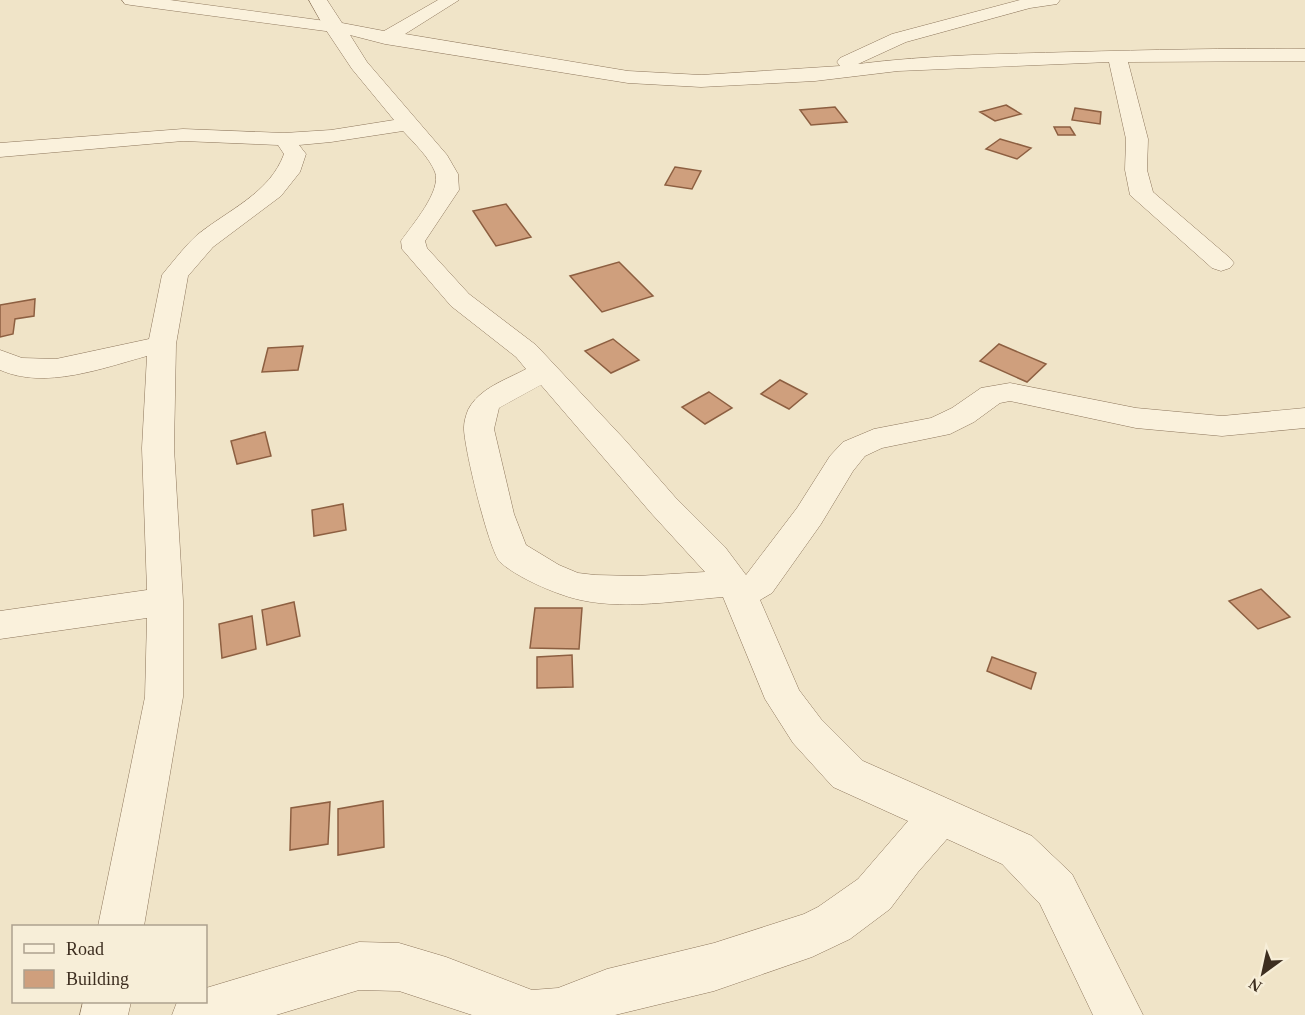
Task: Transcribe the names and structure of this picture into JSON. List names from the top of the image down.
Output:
{
  "legend": ["Road", "Building"],
  "north": "bottom left"
}
